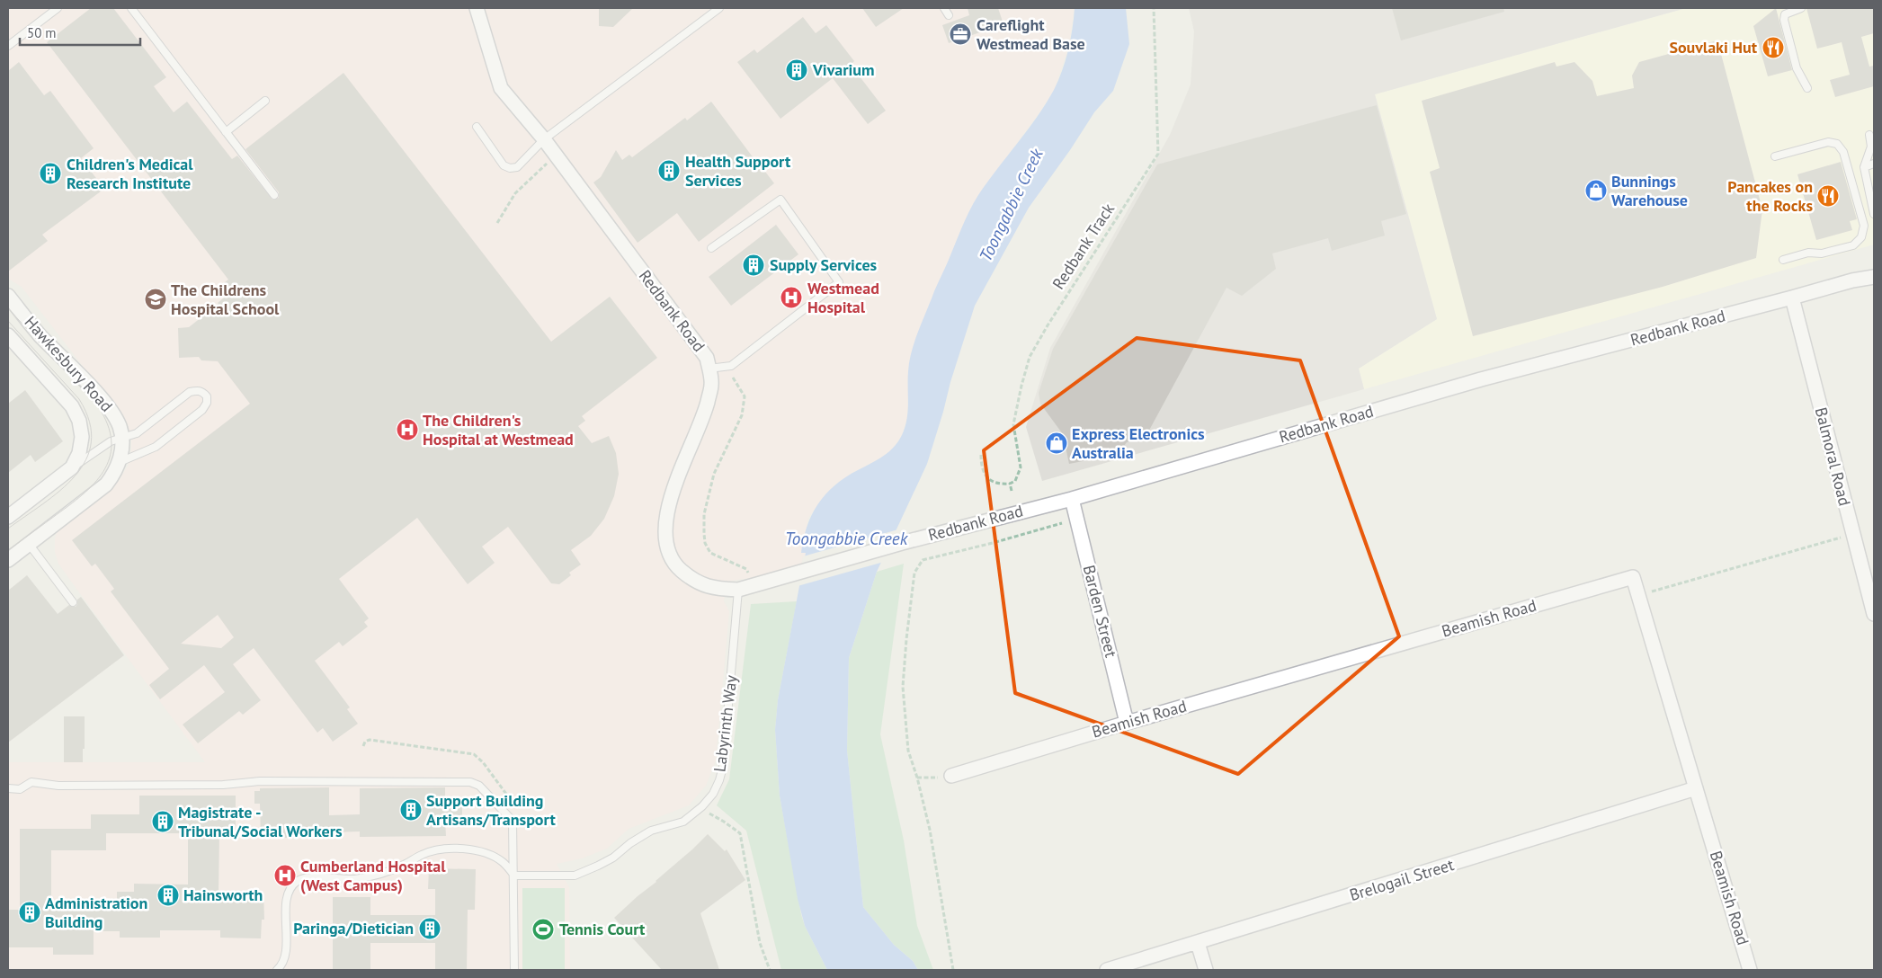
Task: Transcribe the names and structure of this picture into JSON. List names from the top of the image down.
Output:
{
  "streets": {
    "street": [
      "Redbank Road",
      "Hawkesbury Road",
      "Balmoral Road",
      "Barden Street",
      "Beamish Road",
      "Brelogail Street"
    ],
    "lane": ["Labyrinth Way"],
    "path": ["Redbank Track"]
  },
  "crossings": [
    ["Redbank Road", "Balmoral Road"],
    ["Redbank Road", "Barden Street"],
    ["Redbank Road", "Labyrinth Way"],
    ["Barden Street", "Beamish Road"],
    ["Beamish Road", "Brelogail Street"]
  ],
  "water": ["Toongabbie Creek"],
  "places": {
    "office": ["Careflight Westmead Base"],
    "restaurant": ["Souvlaki Hut", "Pancakes on the Rocks"],
    "building": [
      "Vivarium",
      "Health Support Services",
      "Children's Medical Research Institute",
      "Supply Services",
      "Support Building Artisans/Transport",
      "Magistrate - Tribunal/Social Workers",
      "Hainsworth",
      "Administration Building",
      "Paringa/Dietician"
    ],
    "shop": ["Bunnings Warehouse", "Express Electronics Australia"],
    "hospital": ["Westmead Hospital", "The Children's Hospital at Westmead", "Cumberland Hospital (West Campus)"],
    "school or university": ["The Childrens Hospital School"],
    "sports": ["Tennis Court"]
  },
  "scale_bar": "50 m"
}
